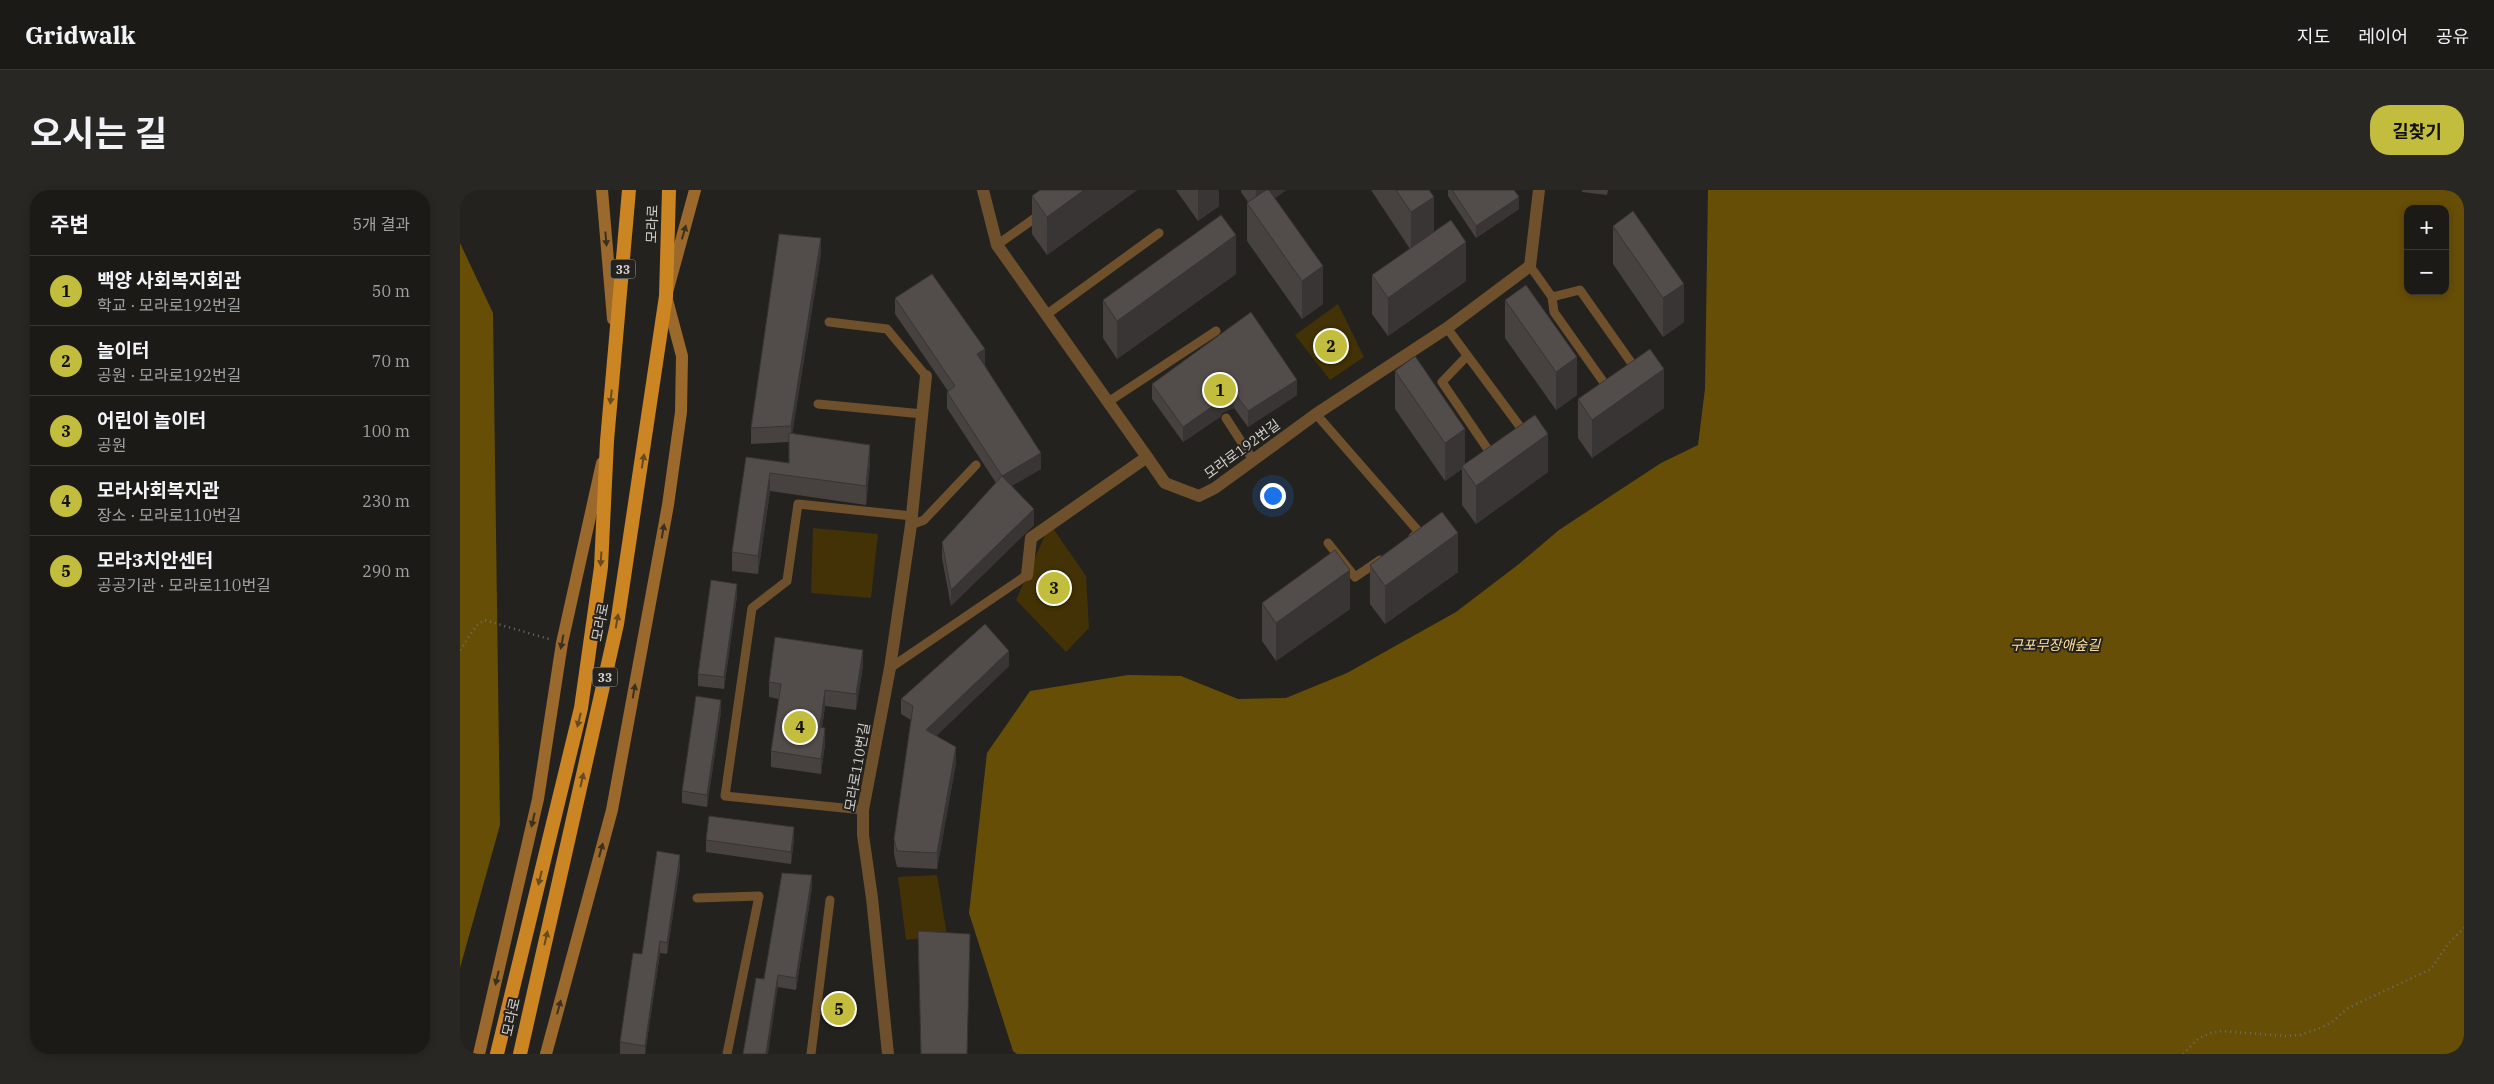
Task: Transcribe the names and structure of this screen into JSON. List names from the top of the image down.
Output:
{
  "streets": {
    "highway": ["모라로", "33"],
    "street": ["모라로192번길", "모라로110번길"]
  },
  "parks": ["구포무장애숲길"],
  "page": {
    "header": "Gridwalk",
    "nav": ["지도", "레이어", "공유"],
    "title": "오시는 길",
    "buttons": "길찾기",
    "heading": ["주변", "5개 결과"],
    "map_buttons": ["+", "−"],
    "list": [
      {
        "mark": "1",
        "name": "백양 사회복지회관",
        "note": "학교 · 모라로192번길",
        "value": "50 m"
      },
      {
        "mark": "2",
        "name": "놀이터",
        "note": "공원 · 모라로192번길",
        "value": "70 m"
      },
      {
        "mark": "3",
        "name": "어린이 놀이터",
        "note": "공원",
        "value": "100 m"
      },
      {
        "mark": "4",
        "name": "모라사회복지관",
        "note": "장소 · 모라로110번길",
        "value": "230 m"
      },
      {
        "mark": "5",
        "name": "모라3치안센터",
        "note": "공공기관 · 모라로110번길",
        "value": "290 m"
      }
    ],
    "pins": [
      "2",
      "1",
      "3",
      "4",
      "5"
    ]
  }
}
